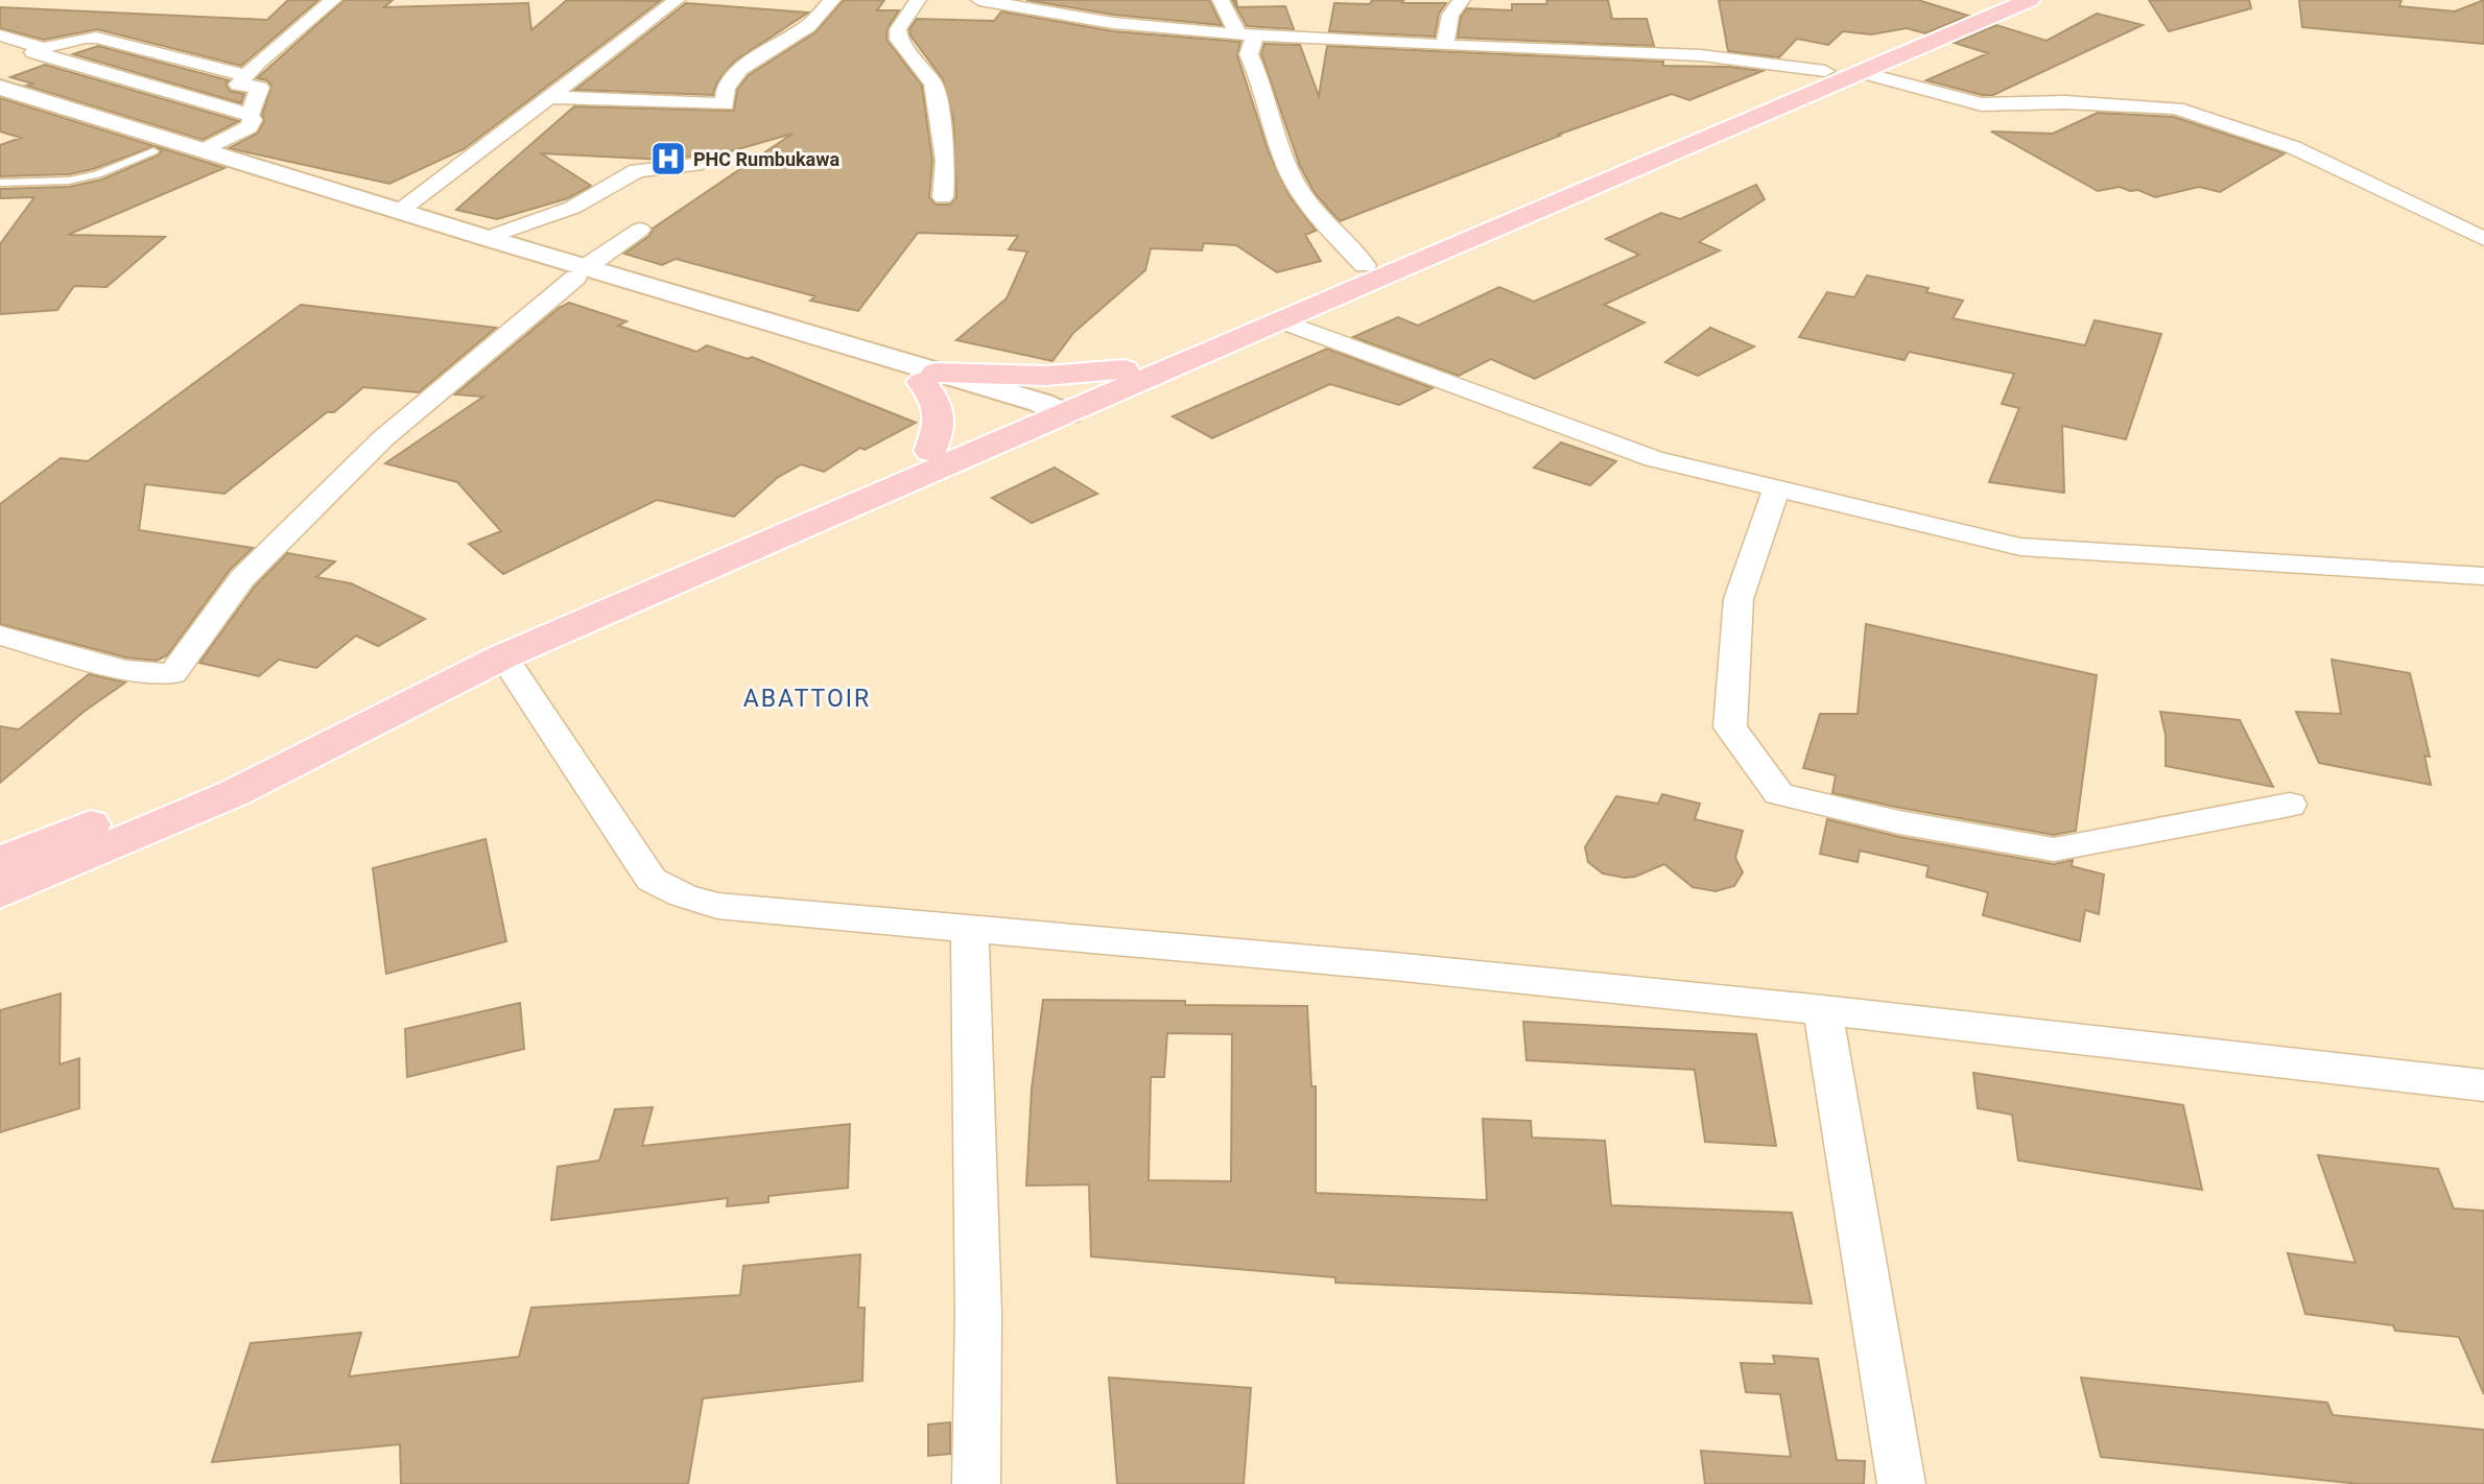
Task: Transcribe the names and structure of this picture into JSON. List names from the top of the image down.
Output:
{
  "districts": ["ABATTOIR"],
  "places": {
    "hospital": ["PHC Rumbukawa"]
  }
}
